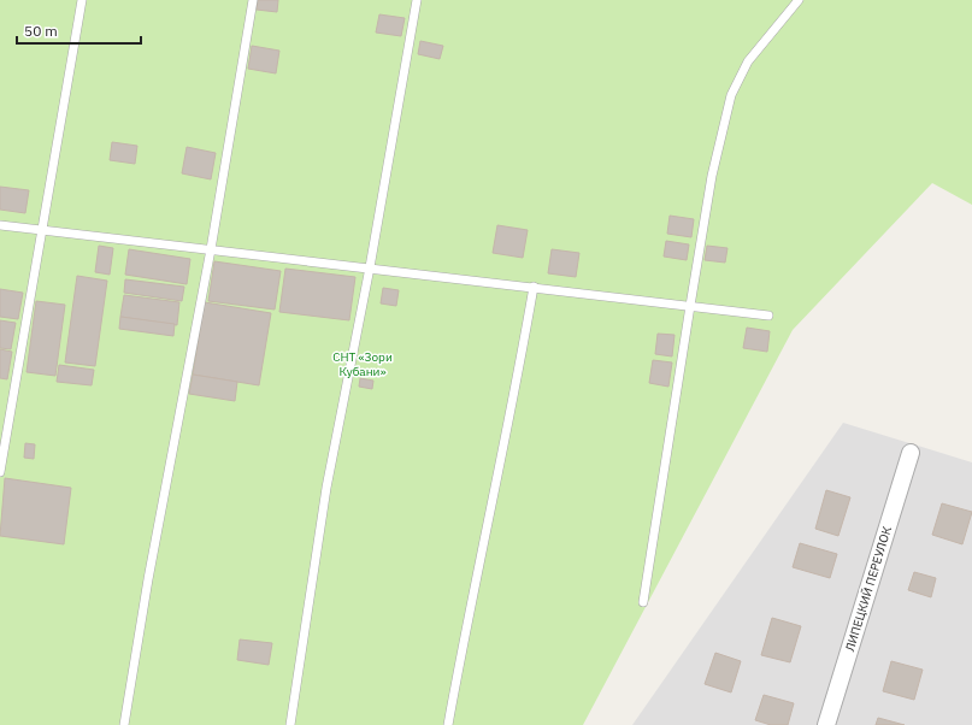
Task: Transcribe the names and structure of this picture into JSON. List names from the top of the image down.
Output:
{
  "streets": {
    "street": ["ЛИПЕЦКИЙ ПЕРЕУЛОК"]
  },
  "parks": ["СНТ «Зори Кубани»"],
  "scale_bar": "50 m"
}
